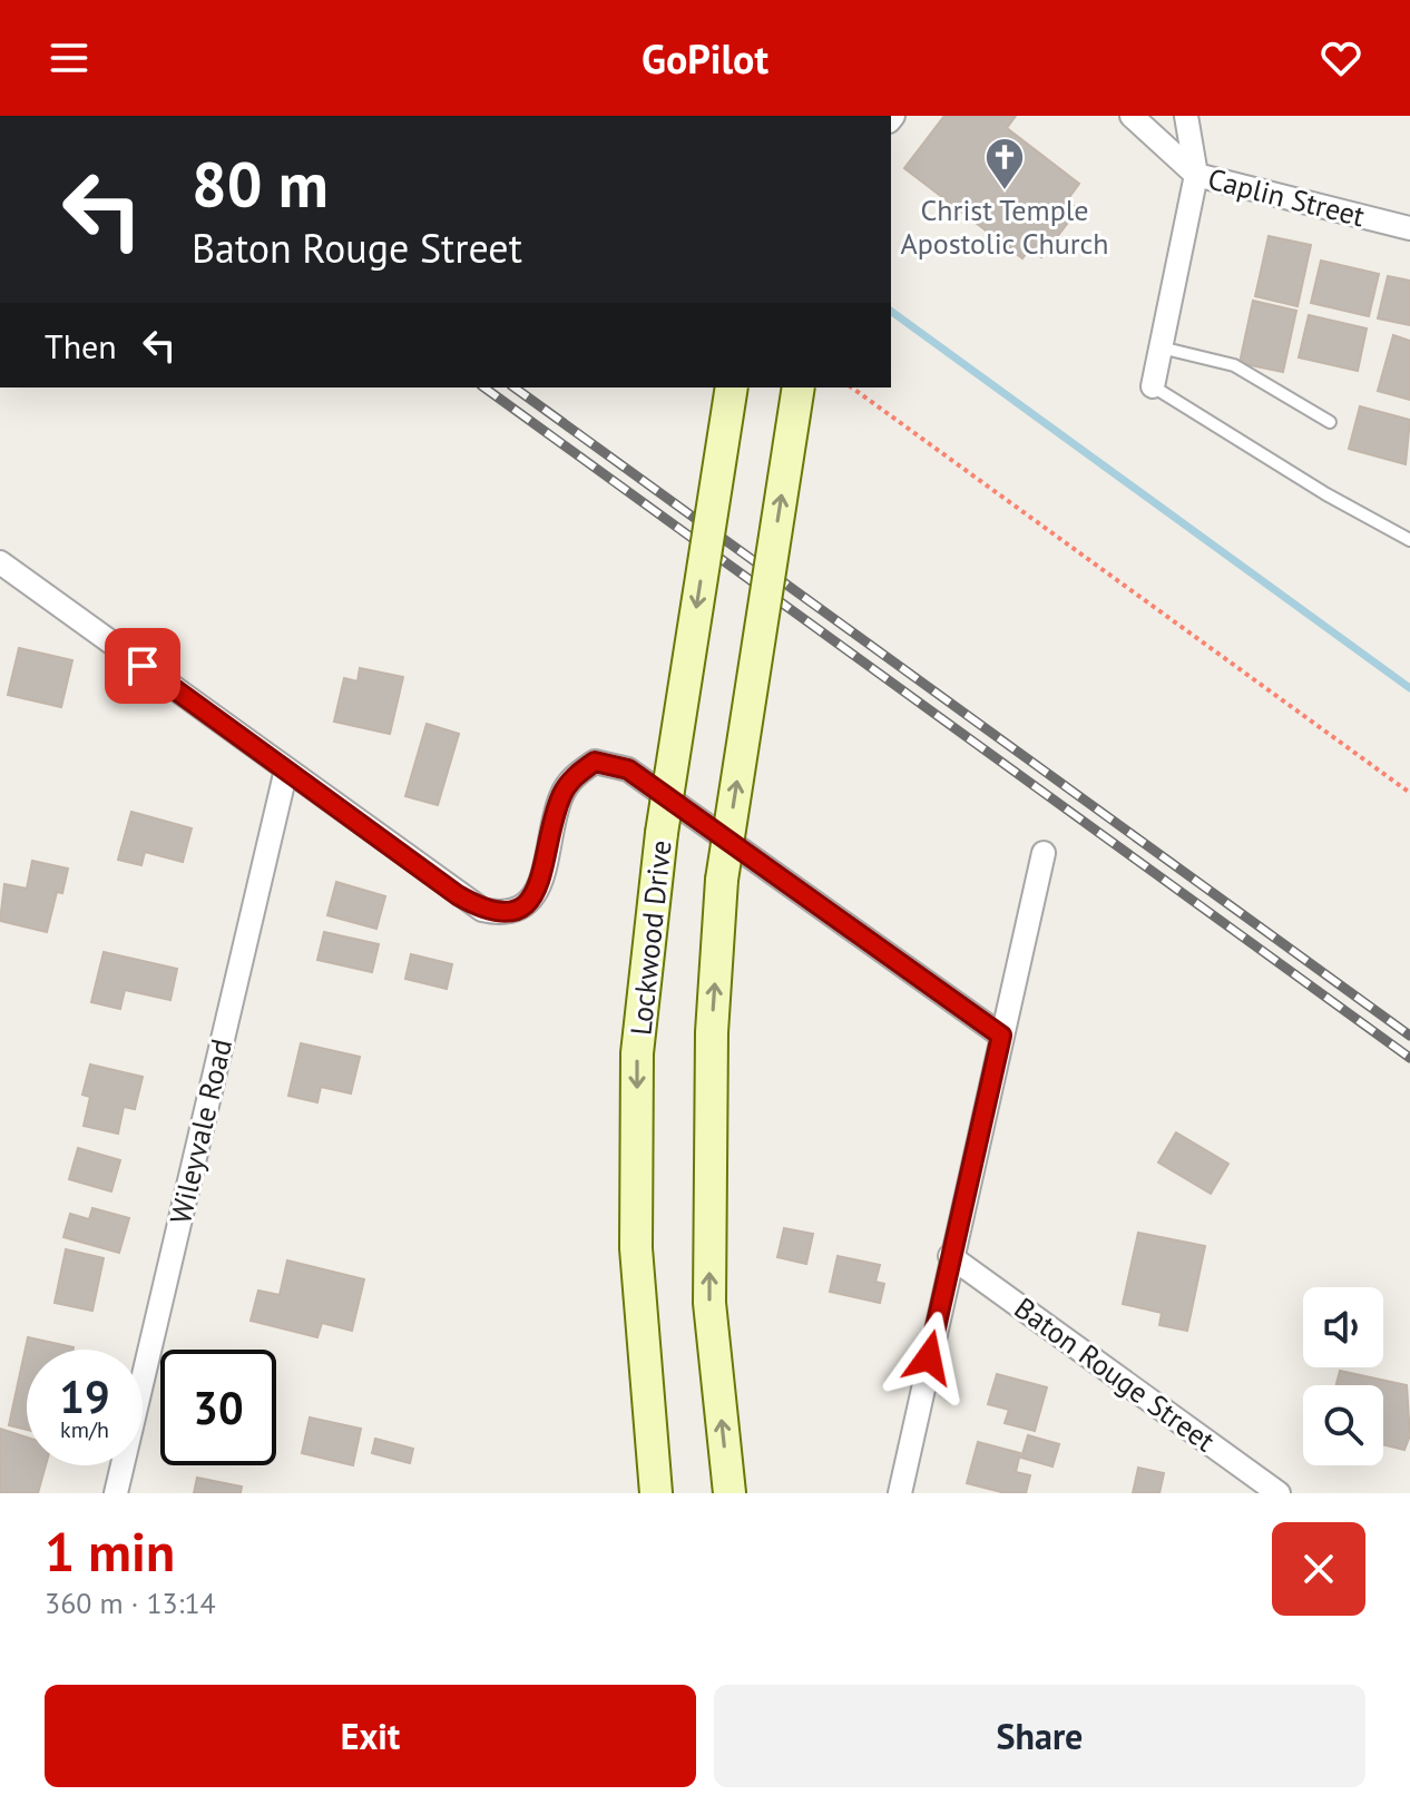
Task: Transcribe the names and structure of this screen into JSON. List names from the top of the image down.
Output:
{
  "streets": {
    "main road": ["Lockwood Drive"],
    "street": ["Caplin Street", "Wileyvale Road", "Baton Rouge Street"]
  },
  "places": {
    "church": ["Christ Temple Apostolic Church"]
  },
  "page": {
    "header": "GoPilot",
    "turn": ["80 m", "Baton Rouge Street"],
    "then": "Then",
    "speed": "19 km/h",
    "limit": "30",
    "heading": ["1 min", "360 m · 13:14"],
    "buttons": ["Exit", "Share"]
  }
}
